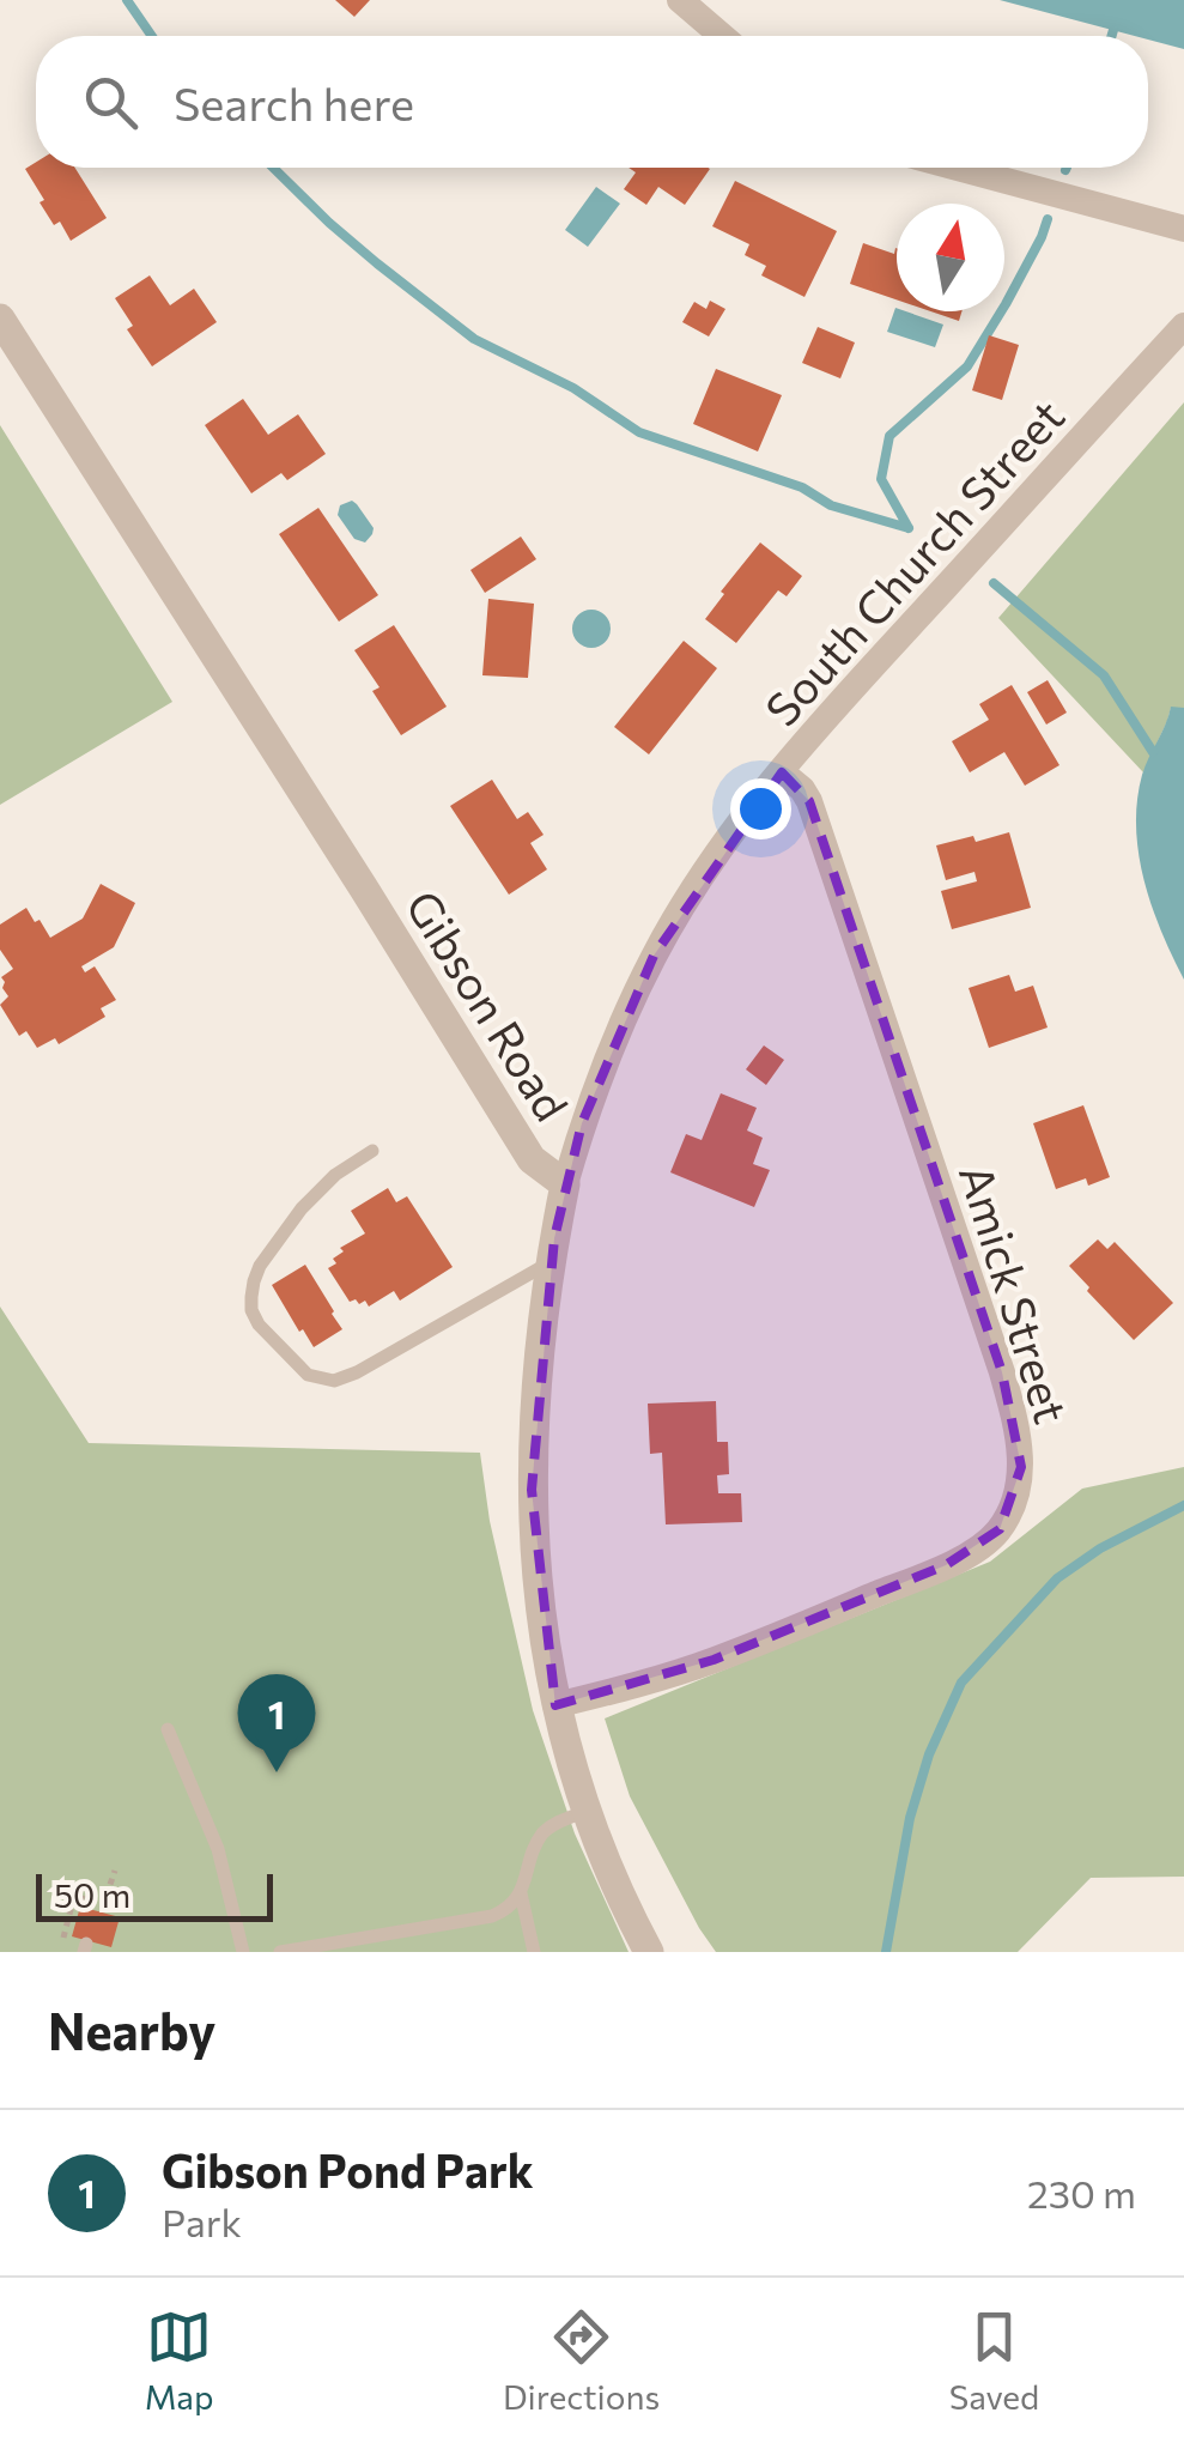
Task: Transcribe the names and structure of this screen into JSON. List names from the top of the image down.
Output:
{
  "streets": {
    "street": ["South Church Street", "Gibson Road", "Amick Street"]
  },
  "crossings": [
    ["South Church Street", "Gibson Road"],
    ["South Church Street", "Amick Street"],
    ["Gibson Road", "Amick Street"]
  ],
  "scale_bar": "50 m",
  "north": "top",
  "page": {
    "search": "Search here",
    "pins": "1",
    "scale": "50 m",
    "heading": "Nearby",
    "list": [
      {
        "mark": "1",
        "name": "Gibson Pond Park",
        "note": "Park",
        "value": "230 m"
      }
    ],
    "nav": ["Map", "Directions", "Saved"]
  }
}
